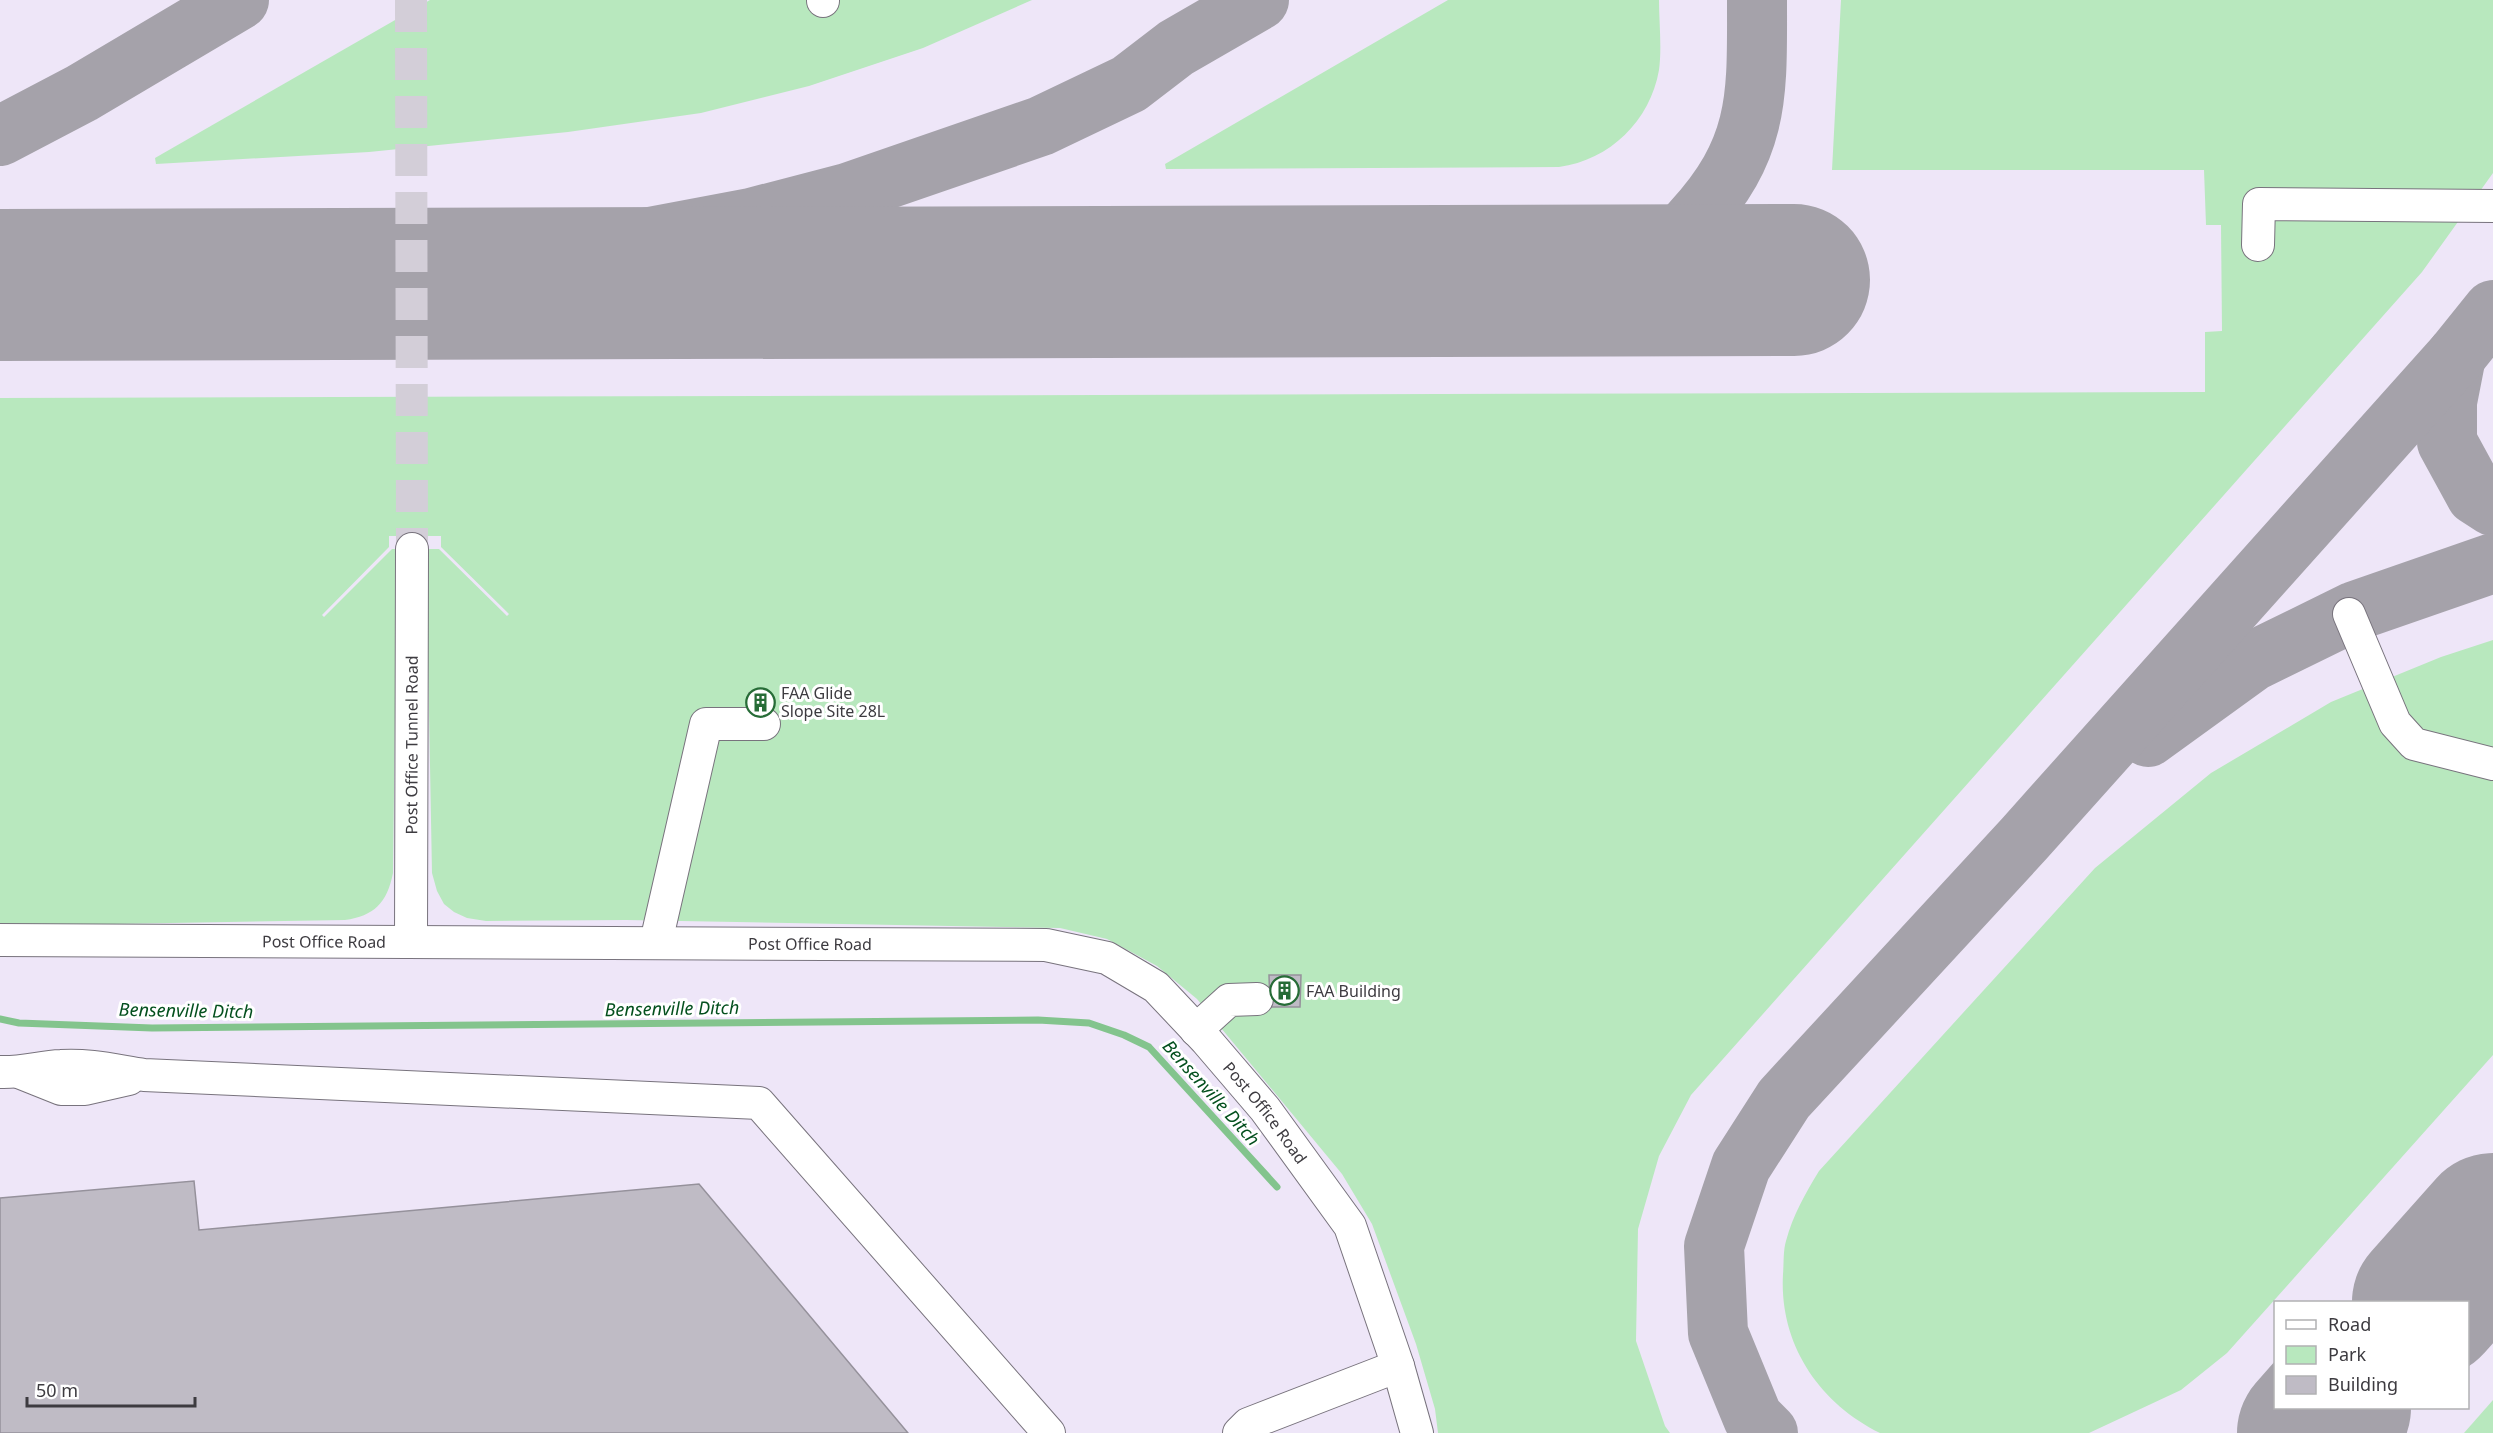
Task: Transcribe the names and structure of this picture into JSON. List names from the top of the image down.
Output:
{
  "streets": {
    "lane": ["Post Office Tunnel Road", "Post Office Road"]
  },
  "crossings": [
    ["Post Office Tunnel Road", "Post Office Road"]
  ],
  "water": ["Bensenville Ditch"],
  "places": {
    "building": ["FAA Glide Slope Site 28L", "FAA Building"]
  },
  "legend": ["Road", "Park", "Building"],
  "scale_bar": "50 m"
}
